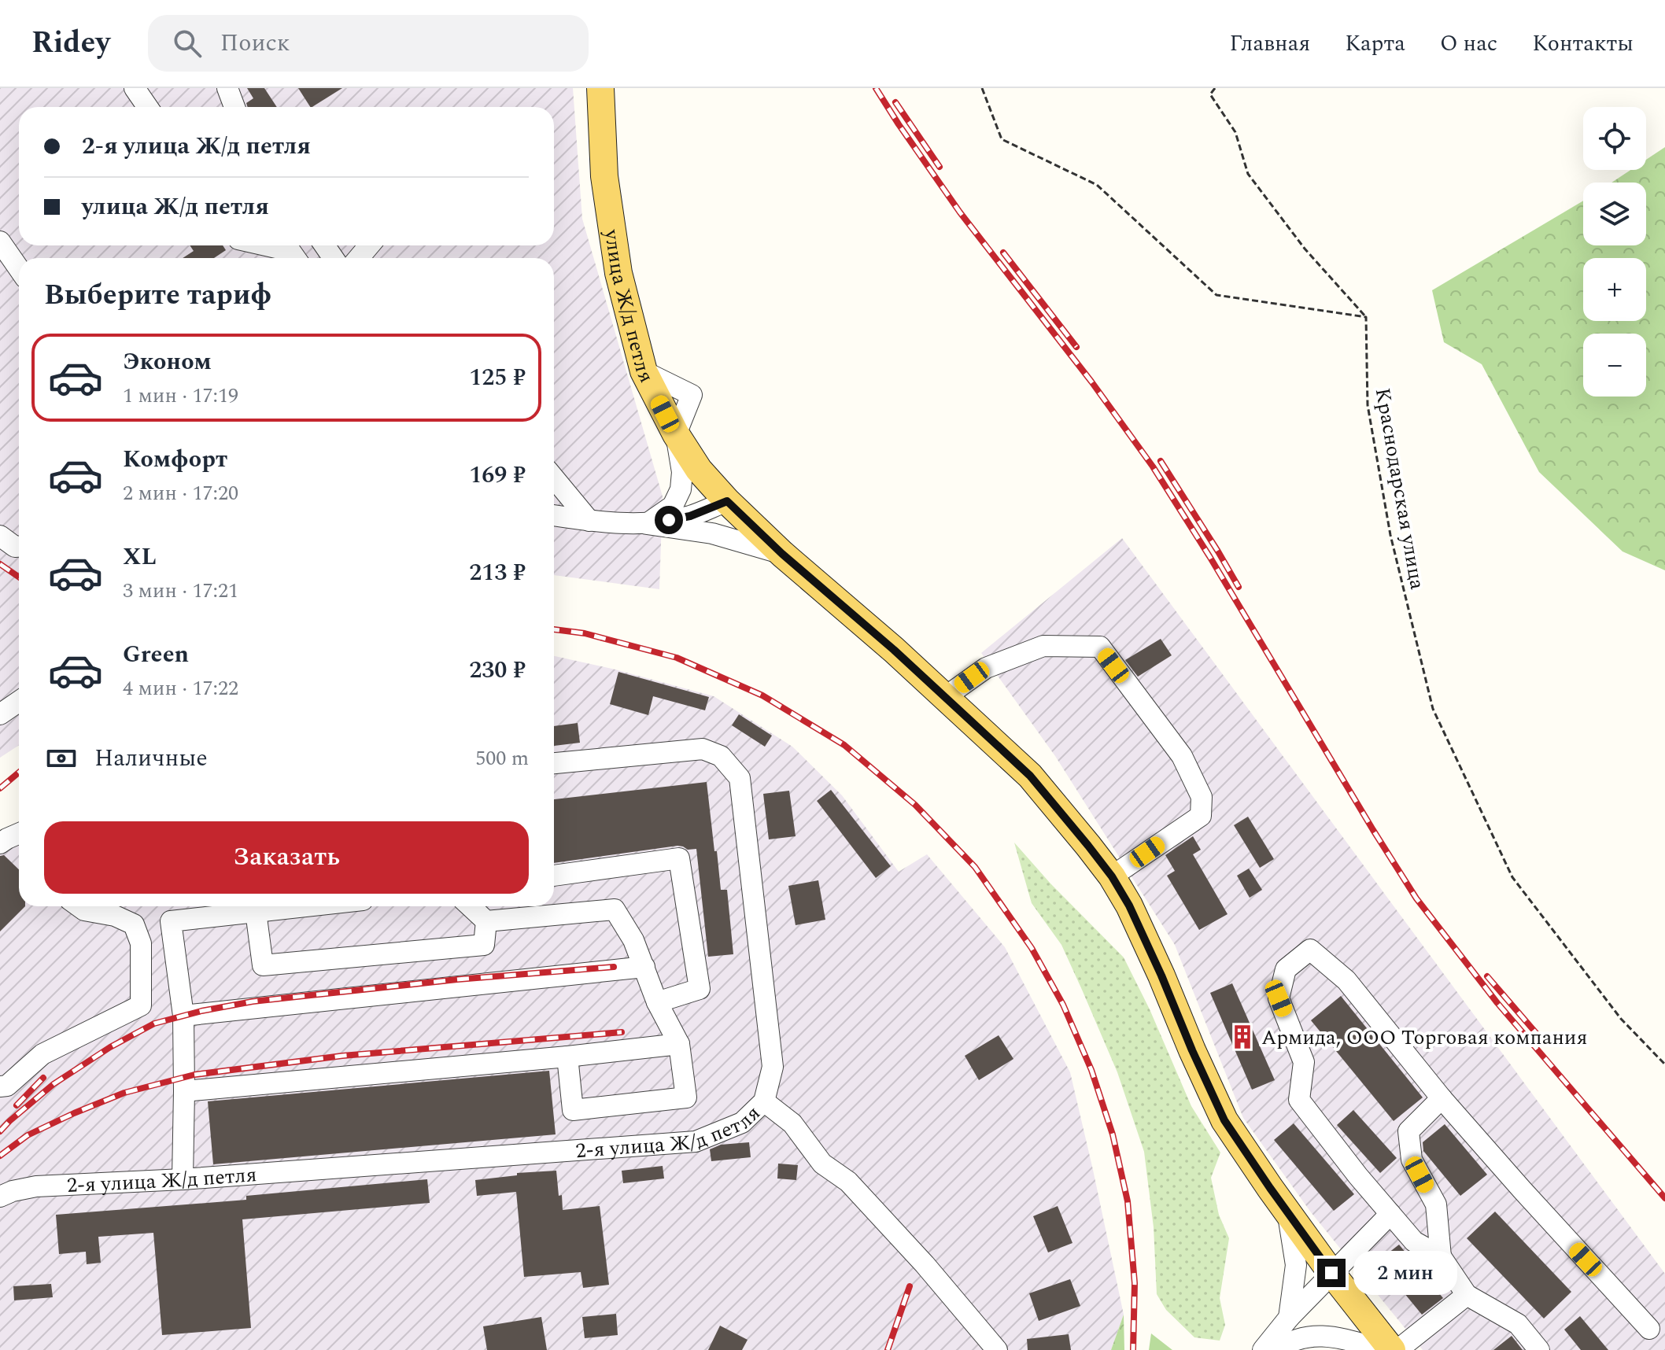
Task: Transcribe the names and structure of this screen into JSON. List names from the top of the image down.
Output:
{
  "streets": {
    "main road": ["улица Ж/д петля"],
    "street": ["2-я улица Ж/д петля"],
    "path": ["Краснодарская улица"]
  },
  "places": {
    "building": ["Армида, ООО Торговая компания"]
  },
  "page": {
    "header": "Ridey",
    "search": "Поиск",
    "nav": [
      "Главная",
      "Карта",
      "О нас",
      "Контакты"
    ],
    "map_buttons": ["+", "−"],
    "banner": ["2-я улица Ж/д петля", "улица Ж/д петля"],
    "heading": "Выберите тариф",
    "list": [
      {
        "name": "Эконом",
        "note": "1 мин · 17:19",
        "value": "125 ₽"
      },
      {
        "name": "Комфорт",
        "note": "2 мин · 17:20",
        "value": "169 ₽"
      },
      {
        "name": "XL",
        "note": "3 мин · 17:21",
        "value": "213 ₽"
      },
      {
        "name": "Green",
        "note": "4 мин · 17:22",
        "value": "230 ₽"
      }
    ],
    "pay": ["Наличные", "500 m"],
    "buttons": "Заказать",
    "bubble": "2 мин"
  }
}
